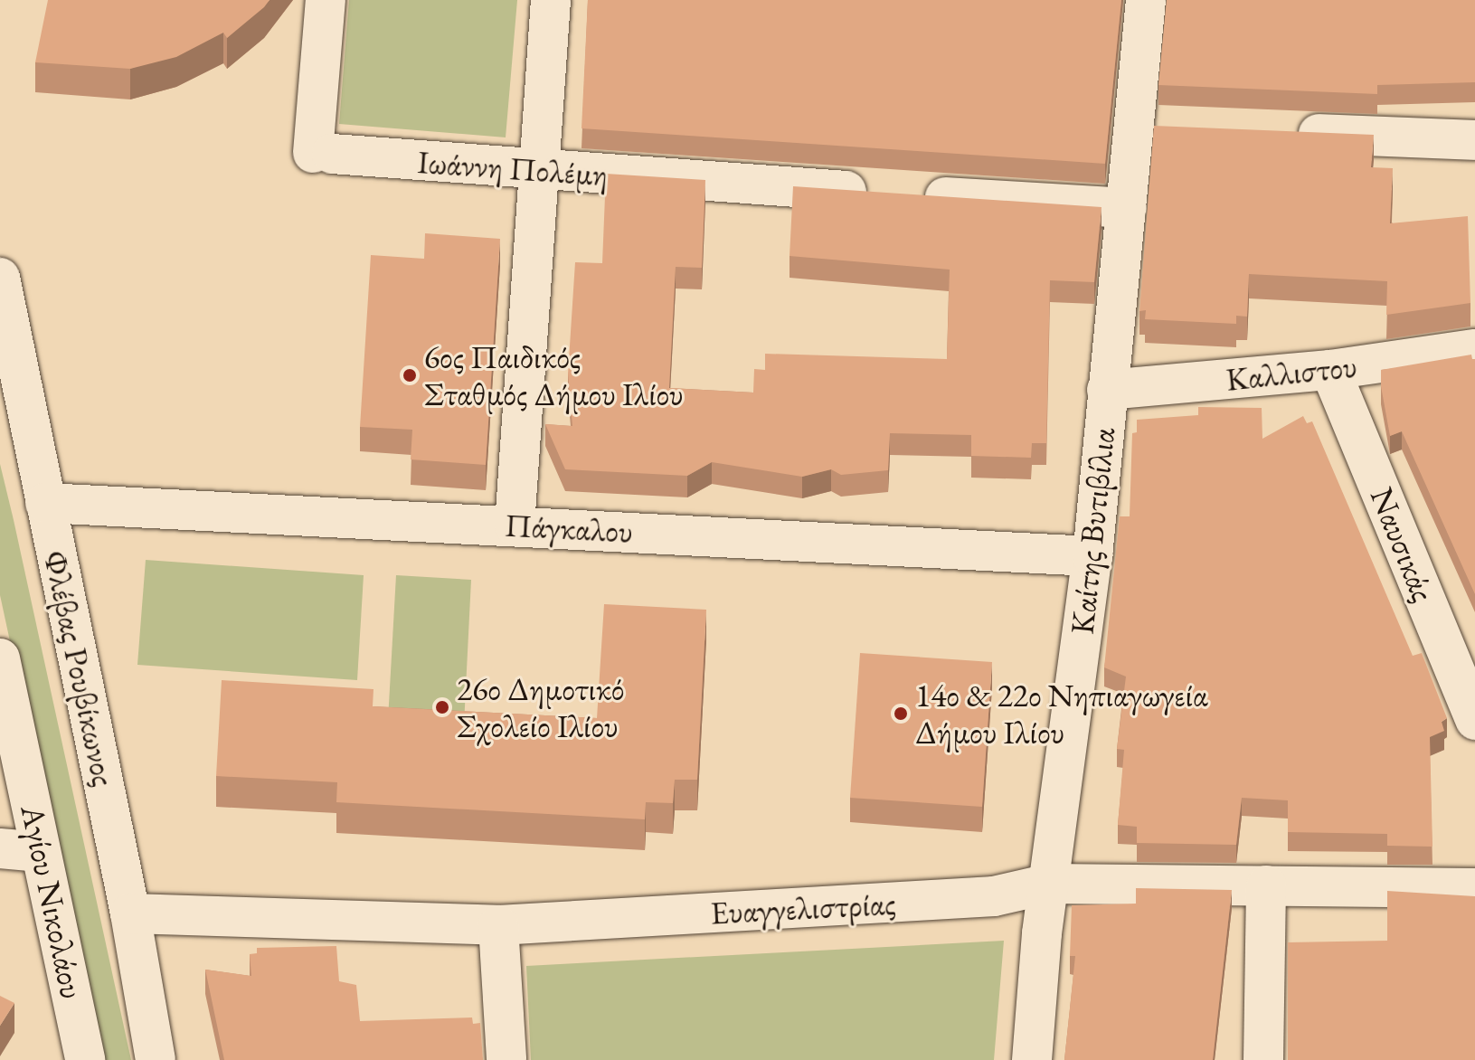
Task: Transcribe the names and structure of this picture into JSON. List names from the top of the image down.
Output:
{
  "streets": {
    "street": [
      "Ιωάννη Πολέμη",
      "Καλλιστου",
      "Πάγκαλου",
      "Καίτης Βυτιβίλια",
      "Ναυσικάς",
      "Φλέβας Ρουβίκωνος",
      "Αγίου Νικολάου",
      "Ευαγγελιστρίας"
    ]
  },
  "crossings": [
    ["Ιωάννη Πολέμη", "Καίτης Βυτιβίλια"],
    ["Καλλιστου", "Καίτης Βυτιβίλια"],
    ["Καλλιστου", "Ναυσικάς"],
    ["Πάγκαλου", "Καίτης Βυτιβίλια"],
    ["Πάγκαλου", "Φλέβας Ρουβίκωνος"],
    ["Καίτης Βυτιβίλια", "Ευαγγελιστρίας"],
    ["Φλέβας Ρουβίκωνος", "Ευαγγελιστρίας"]
  ],
  "places": ["6ος Παιδικός Σταθμός Δήμου Ιλίου", "26ο Δημοτικό Σχολείο Ιλίου", "14ο & 22ο Νηπιαγωγεία Δήμου Ιλίου"]
}
